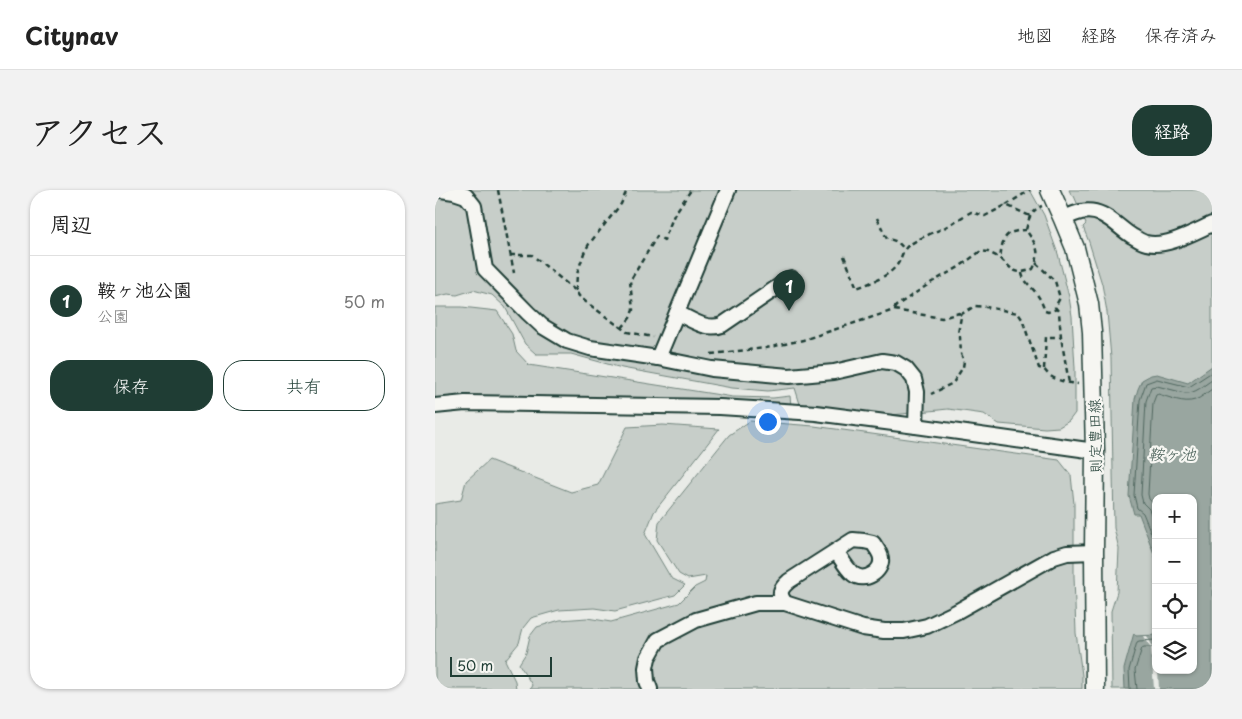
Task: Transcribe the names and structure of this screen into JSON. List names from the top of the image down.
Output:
{
  "streets": {
    "main road": ["則定豊田線"]
  },
  "water": ["鞍ヶ池"],
  "scale_bar": "50 m",
  "page": {
    "header": "Citynav",
    "nav": ["地図", "経路", "保存済み"],
    "title": "アクセス",
    "buttons": [
      "経路",
      ["保存", "共有"]
    ],
    "heading": "周辺",
    "list": [
      {
        "mark": "1",
        "name": "鞍ヶ池公園",
        "note": "公園",
        "value": "50 m"
      }
    ],
    "pins": "1",
    "map_buttons": ["+", "−"],
    "scale": "50 m"
  }
}
